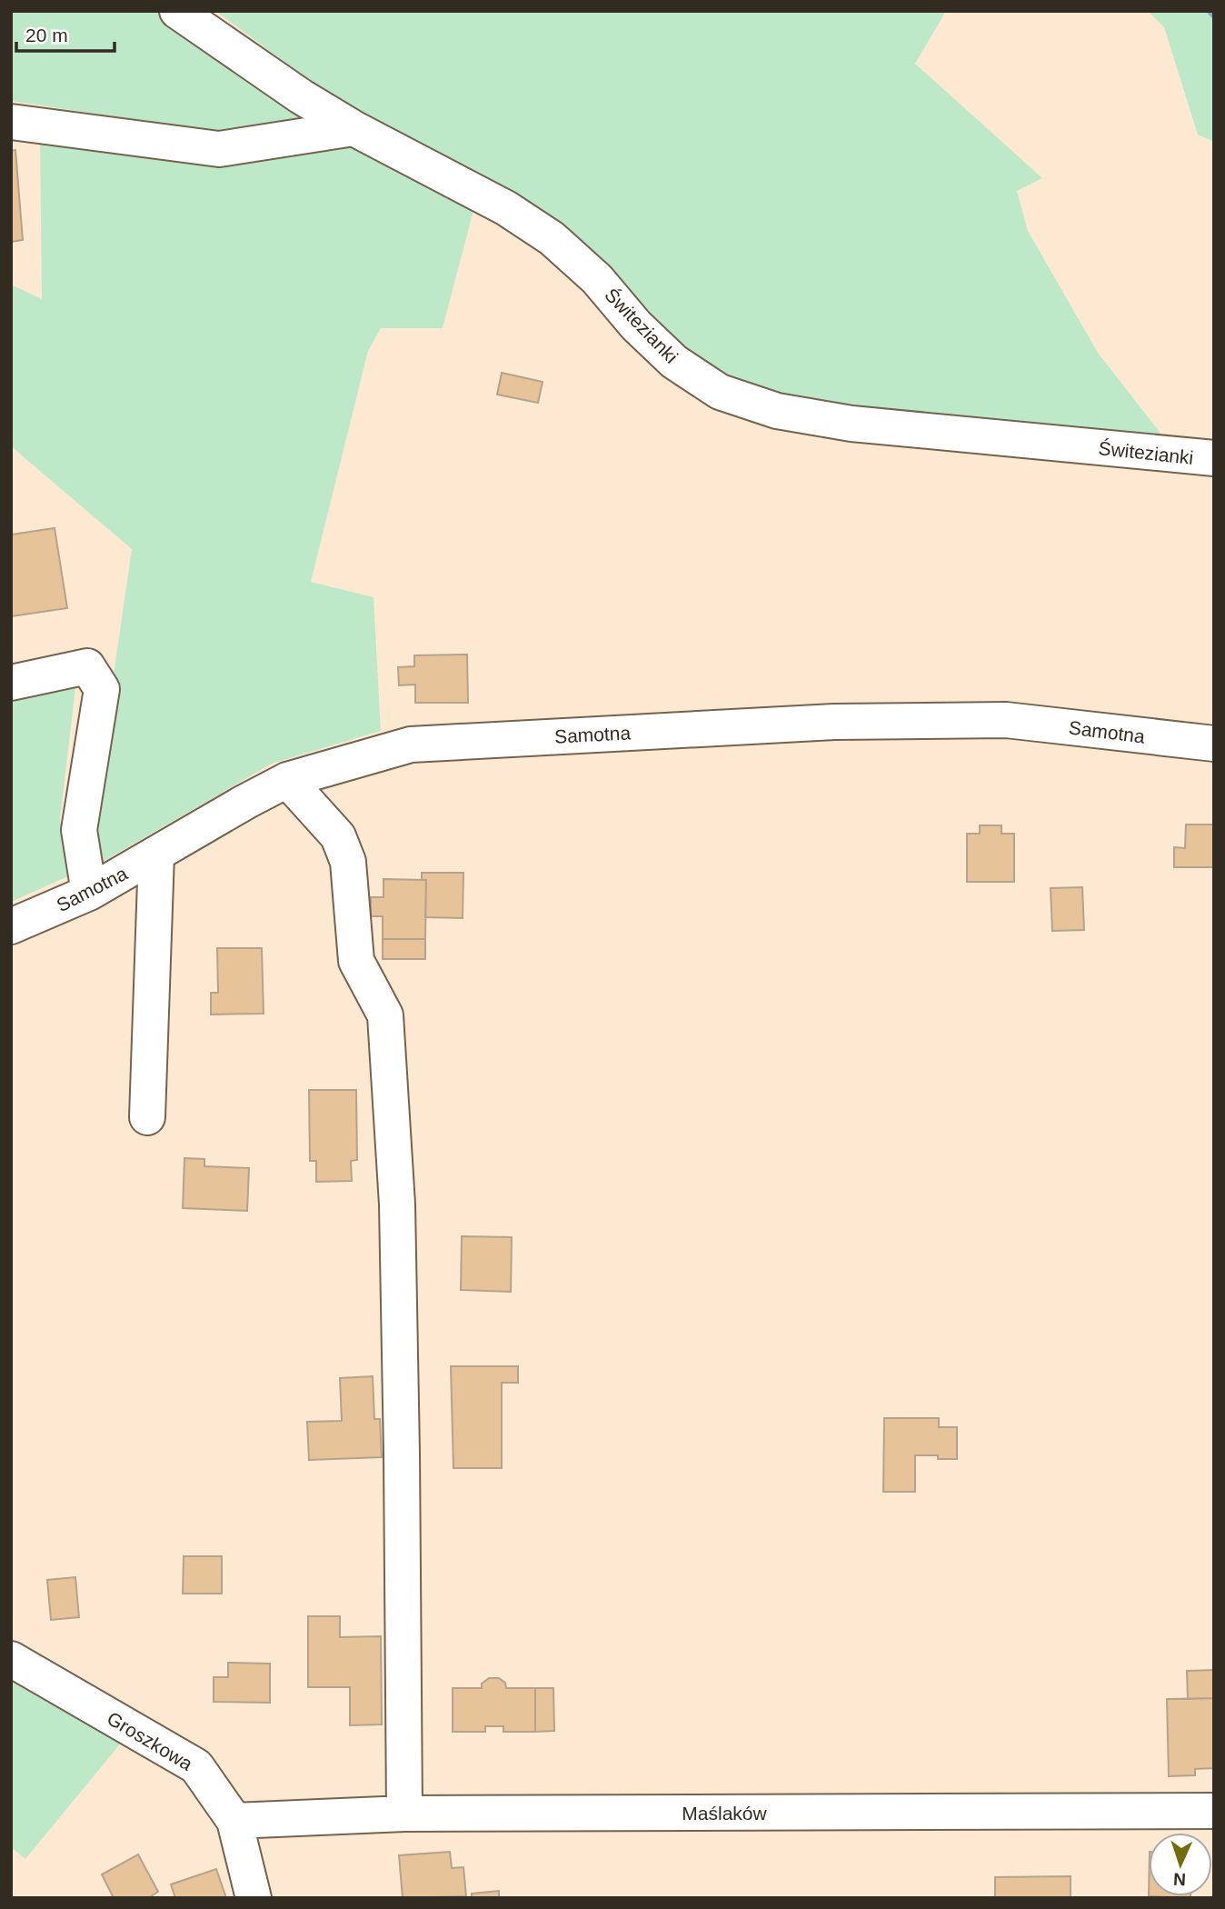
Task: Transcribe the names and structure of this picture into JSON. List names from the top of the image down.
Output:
{
  "streets": {
    "street": [
      "Świtezianki",
      "Samotna",
      "Groszkowa",
      "Maślaków"
    ]
  },
  "crossings": [
    ["Groszkowa", "Maślaków"]
  ],
  "scale_bar": "20 m",
  "north": "bottom"
}
